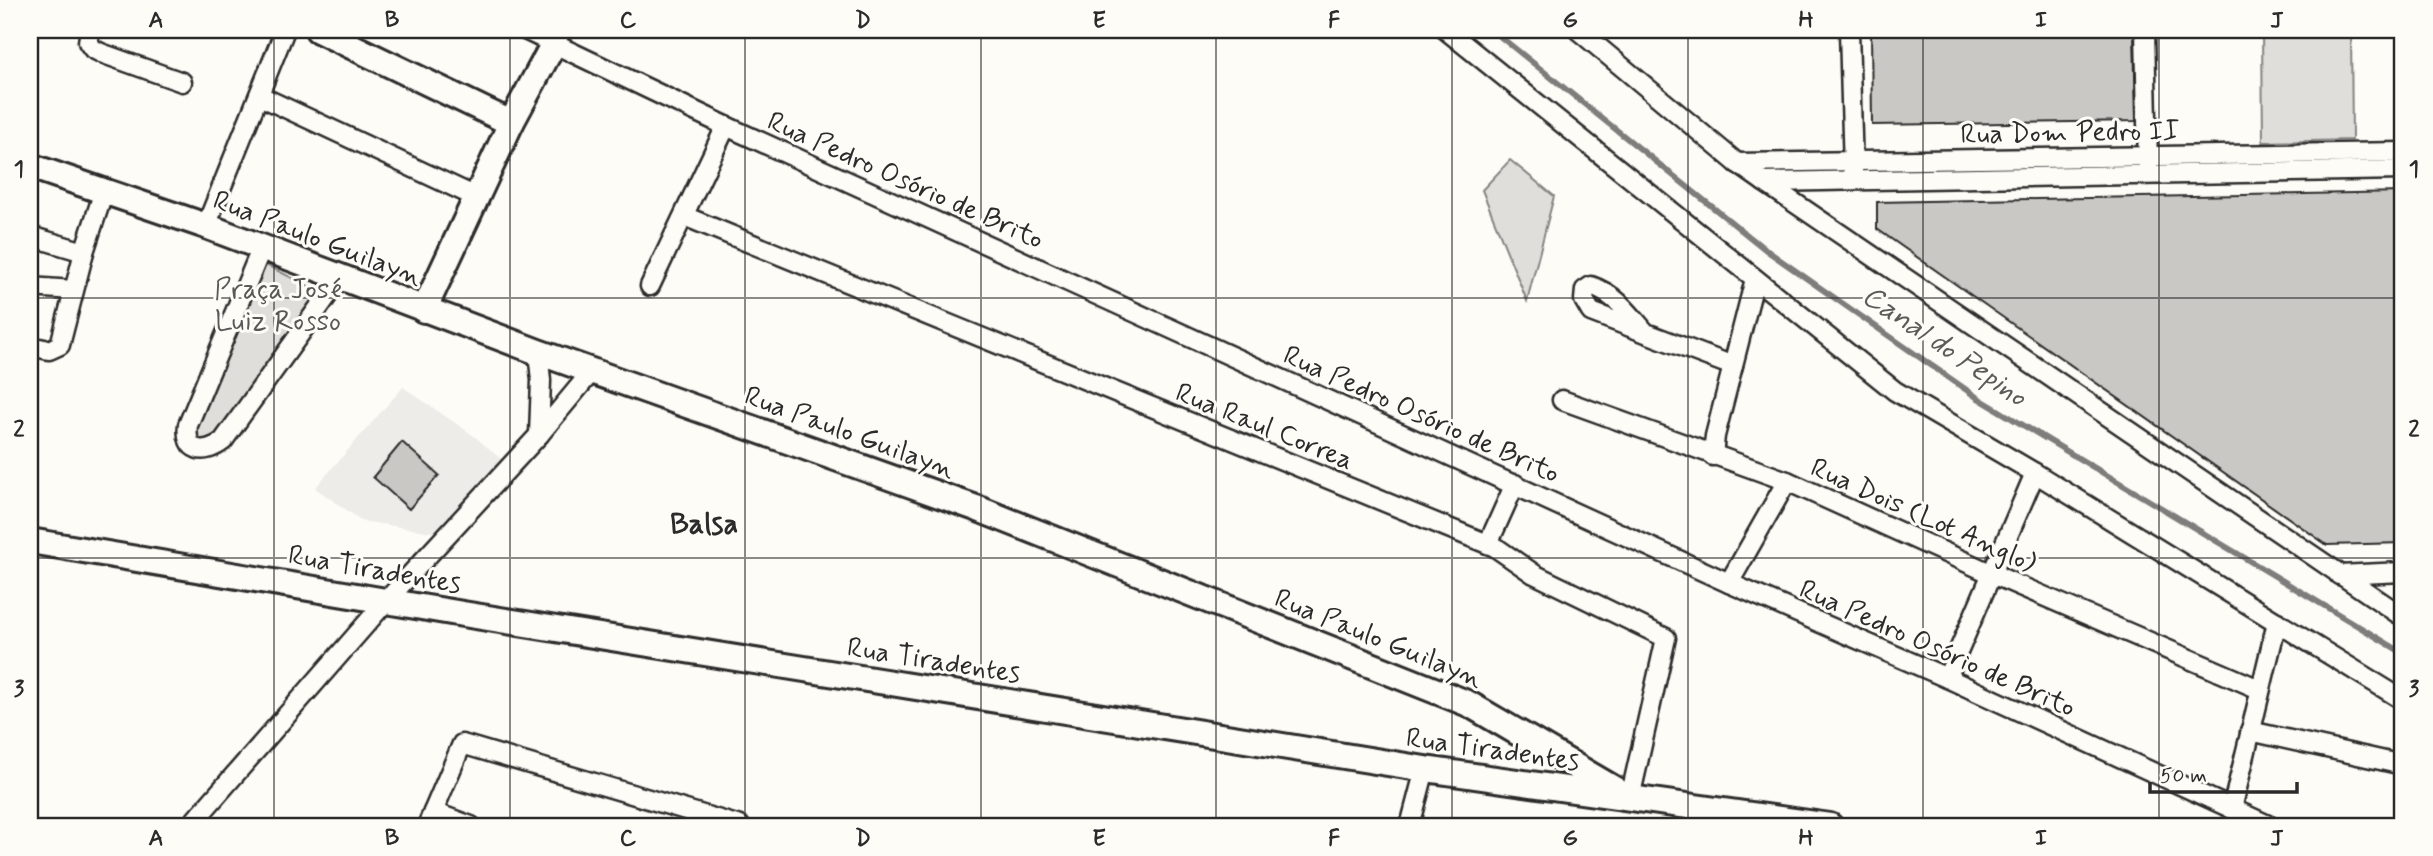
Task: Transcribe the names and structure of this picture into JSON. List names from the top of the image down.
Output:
{
  "streets": {
    "street": [
      "Rua Dom Pedro II",
      "Rua Pedro Osório de Brito",
      "Rua Paulo Guilayn",
      "Rua Raul Correa",
      "Rua Dois (Lot Anglo)",
      "Rua Tiradentes"
    ]
  },
  "crossings": [
    ["Rua Paulo Guilayn", "Rua Raul Correa"],
    ["Rua Paulo Guilayn", "Rua Tiradentes"],
    ["Rua Raul Correa", "Rua Tiradentes"]
  ],
  "districts": ["Balsa"],
  "water": ["Canal do Pepino"],
  "parks": ["Praça José Luiz Rosso"],
  "scale_bar": "50 m",
  "grid": {
    "columns": [
      "A",
      "B",
      "C",
      "D",
      "E",
      "F",
      "G",
      "H",
      "I",
      "J"
    ],
    "rows": ["1", "2", "3"]
  }
}
